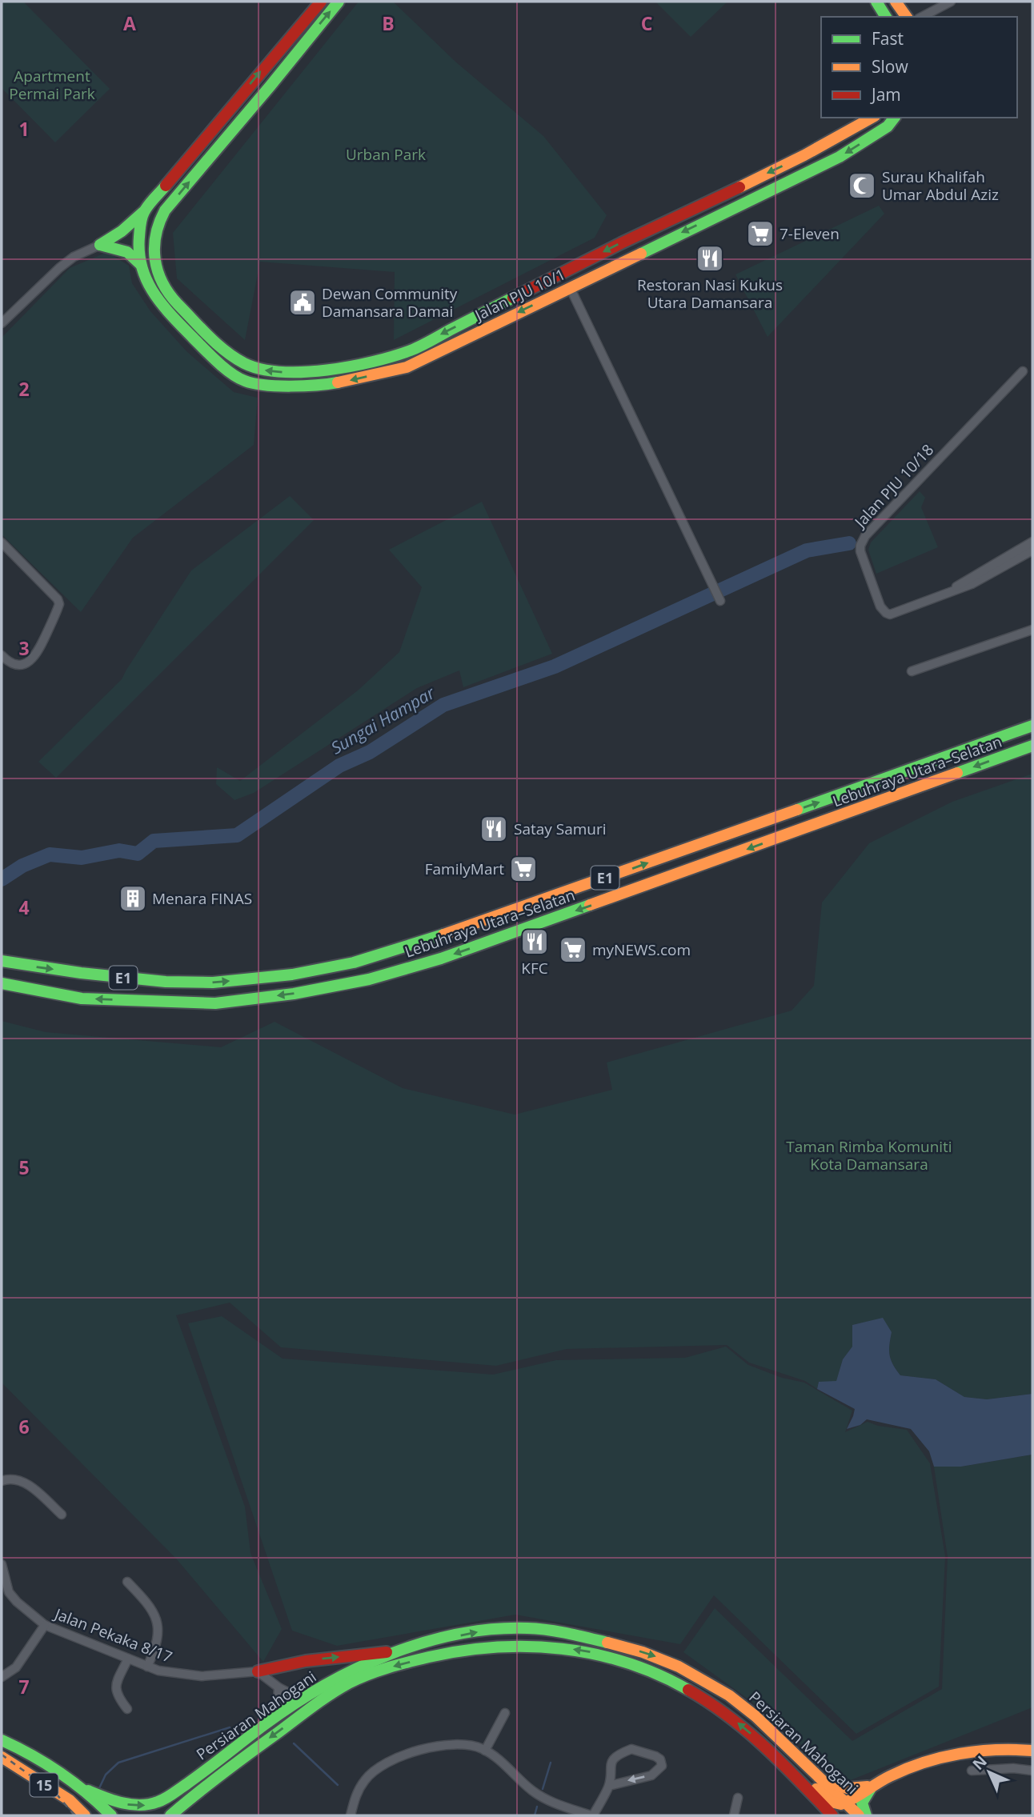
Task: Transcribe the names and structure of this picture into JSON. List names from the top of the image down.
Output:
{
  "streets": {
    "main road": [
      "Jalan PJU 10/1",
      "Lebuhraya Utara–Selatan",
      "E1",
      "Persiaran Mahogani",
      "15"
    ],
    "street": ["Jalan PJU 10/18", "Jalan Pekaka 8/17"]
  },
  "crossings": [
    ["Persiaran Mahogani", "15"]
  ],
  "water": ["Sungai Hampar"],
  "parks": ["Apartment Permai Park", "Urban Park", "Taman Rimba Komuniti Kota Damansara"],
  "places": {
    "mosque": ["Surau Khalifah Umar Abdul Aziz"],
    "supermarket": ["7-Eleven", "FamilyMart", "myNEWS.com"],
    "restaurant": ["Restoran Nasi Kukus Utara Damansara", "Satay Samuri", "KFC"],
    "public building": ["Dewan Community Damansara Damai"],
    "building": ["Menara FINAS"]
  },
  "legend": ["Fast", "Slow", "Jam"],
  "north": "top left",
  "grid": {
    "columns": ["A", "B", "C"],
    "rows": [
      "1",
      "2",
      "3",
      "4",
      "5",
      "6",
      "7"
    ]
  }
}
